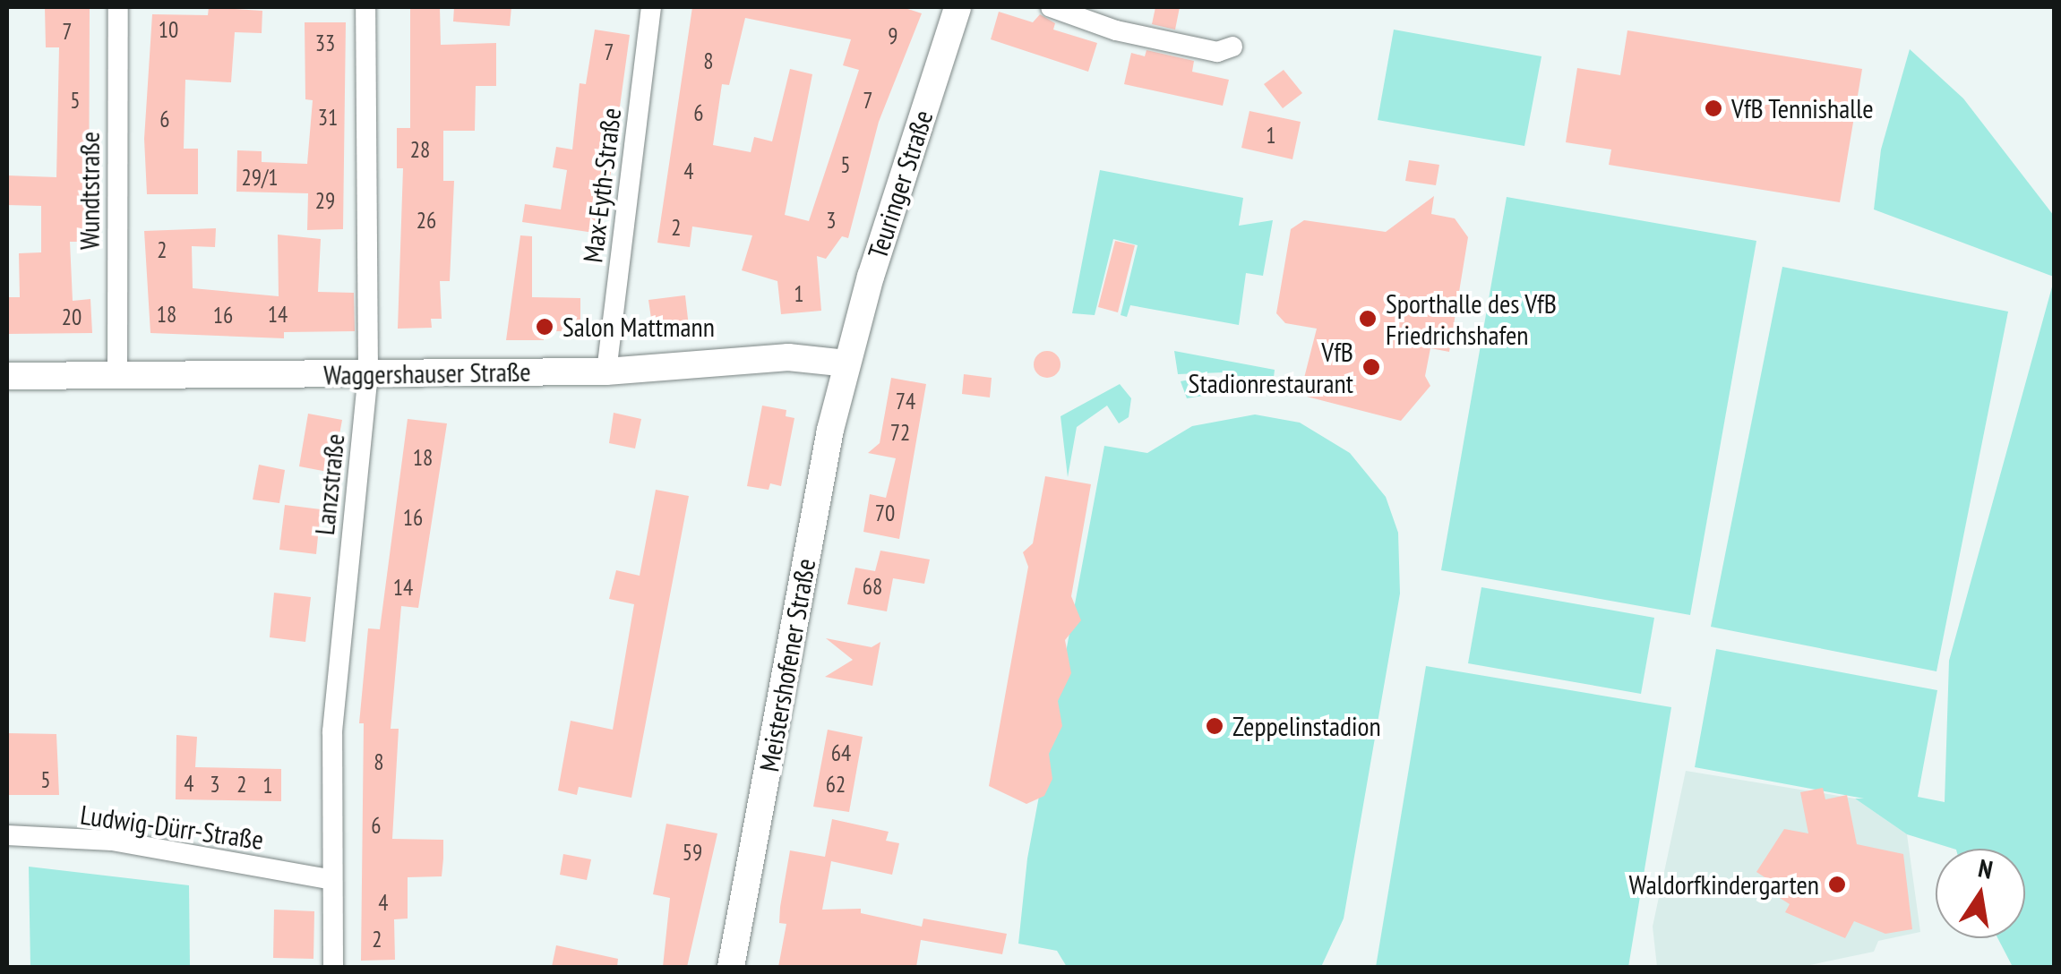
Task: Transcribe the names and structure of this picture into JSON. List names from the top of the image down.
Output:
{
  "streets": {
    "street": [
      "Teuringer Straße",
      "Max-Eyth-Straße",
      "Wundtstraße",
      "Waggershauser Straße",
      "Lanzstraße",
      "Meistershofener Straße",
      "Ludwig-Dürr-Straße"
    ]
  },
  "crossings": [
    ["Teuringer Straße", "Waggershauser Straße"],
    ["Teuringer Straße", "Meistershofener Straße"],
    ["Max-Eyth-Straße", "Waggershauser Straße"],
    ["Wundtstraße", "Waggershauser Straße"],
    ["Waggershauser Straße", "Lanzstraße"],
    ["Waggershauser Straße", "Meistershofener Straße"],
    ["Lanzstraße", "Ludwig-Dürr-Straße"]
  ],
  "places": [
    "VfB Tennishalle",
    "Sporthalle des VfB Friedrichshafen",
    "Salon Mattmann",
    "VfB Stadionrestaurant",
    "Zeppelinstadion",
    "Waldorfkindergarten"
  ],
  "house_numbers": [
    "10",
    "7",
    "9",
    "33",
    "7",
    "8",
    "5",
    "7",
    "6",
    "31",
    "6",
    "1",
    "28",
    "5",
    "4",
    "29/1",
    "29",
    "26",
    "3",
    "2",
    "2",
    "1",
    "18",
    "14",
    "16",
    "20",
    "74",
    "72",
    "18",
    "70",
    "16",
    "68",
    "14",
    "64",
    "8",
    "5",
    "4",
    "3",
    "2",
    "62",
    "1",
    "6",
    "59",
    "4",
    "2"
  ],
  "north": "top"
}
